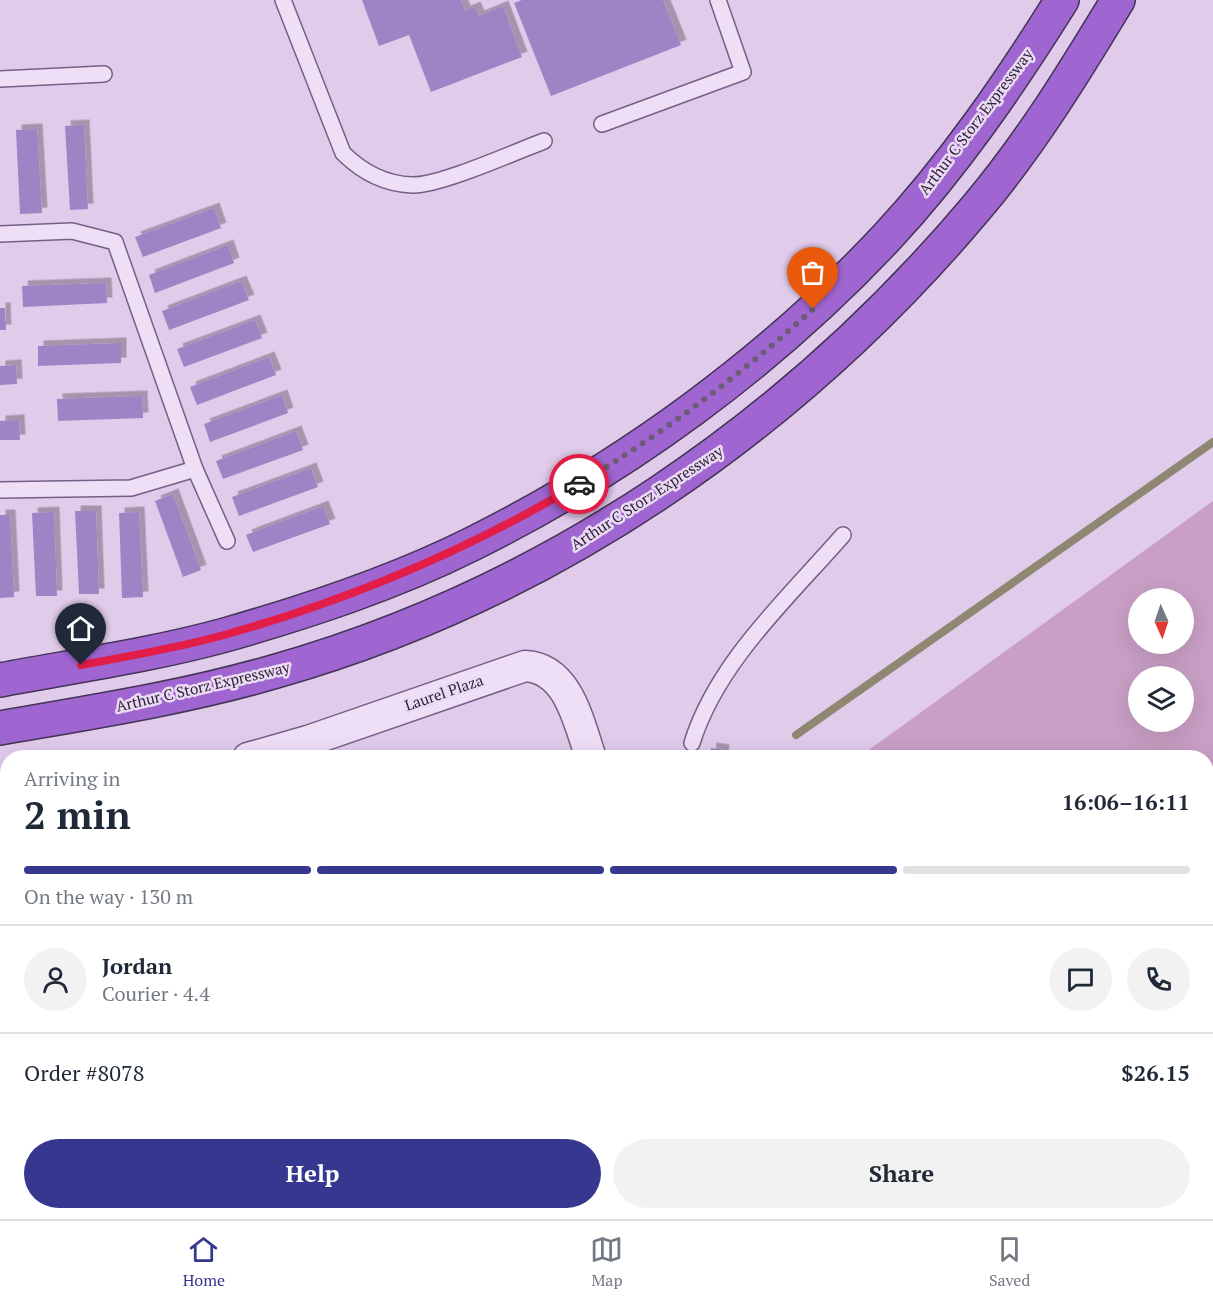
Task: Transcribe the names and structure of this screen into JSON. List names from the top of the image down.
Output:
{
  "streets": {
    "highway": ["Arthur C Storz Expressway"],
    "street": ["Laurel Plaza"]
  },
  "north": "bottom",
  "page": {
    "heading": ["2 min", "Arriving in", "16:06–16:11"],
    "panel": [
      "Jordan",
      "Courier · 4.4",
      "Order #8078",
      "$26.15"
    ],
    "bar": "On the way · 130 m",
    "buttons": ["Help", "Share"],
    "tabs": ["Home", "Map", "Saved"]
  }
}
